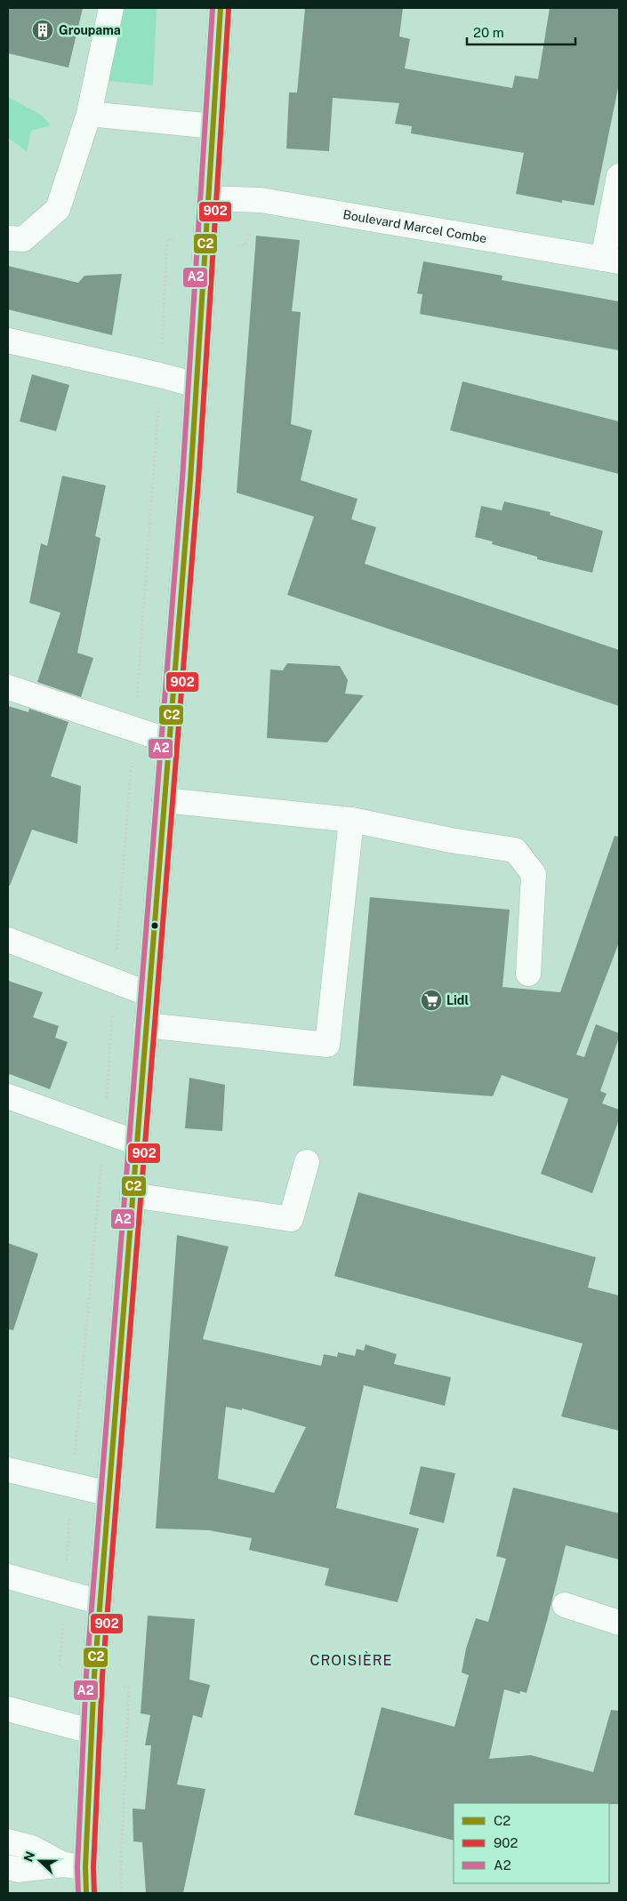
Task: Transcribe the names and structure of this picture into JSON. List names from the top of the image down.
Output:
{
  "streets": {
    "main road": ["Boulevard Marcel Combe"]
  },
  "districts": ["CROISIÈRE"],
  "places": {
    "building": ["Groupama"],
    "supermarket": ["Lidl"]
  },
  "lines": ["transit line C2", "transit line A2", "transit line 902"],
  "legend": ["C2", "902", "A2"],
  "scale_bar": "20 m",
  "north": "left"
}
